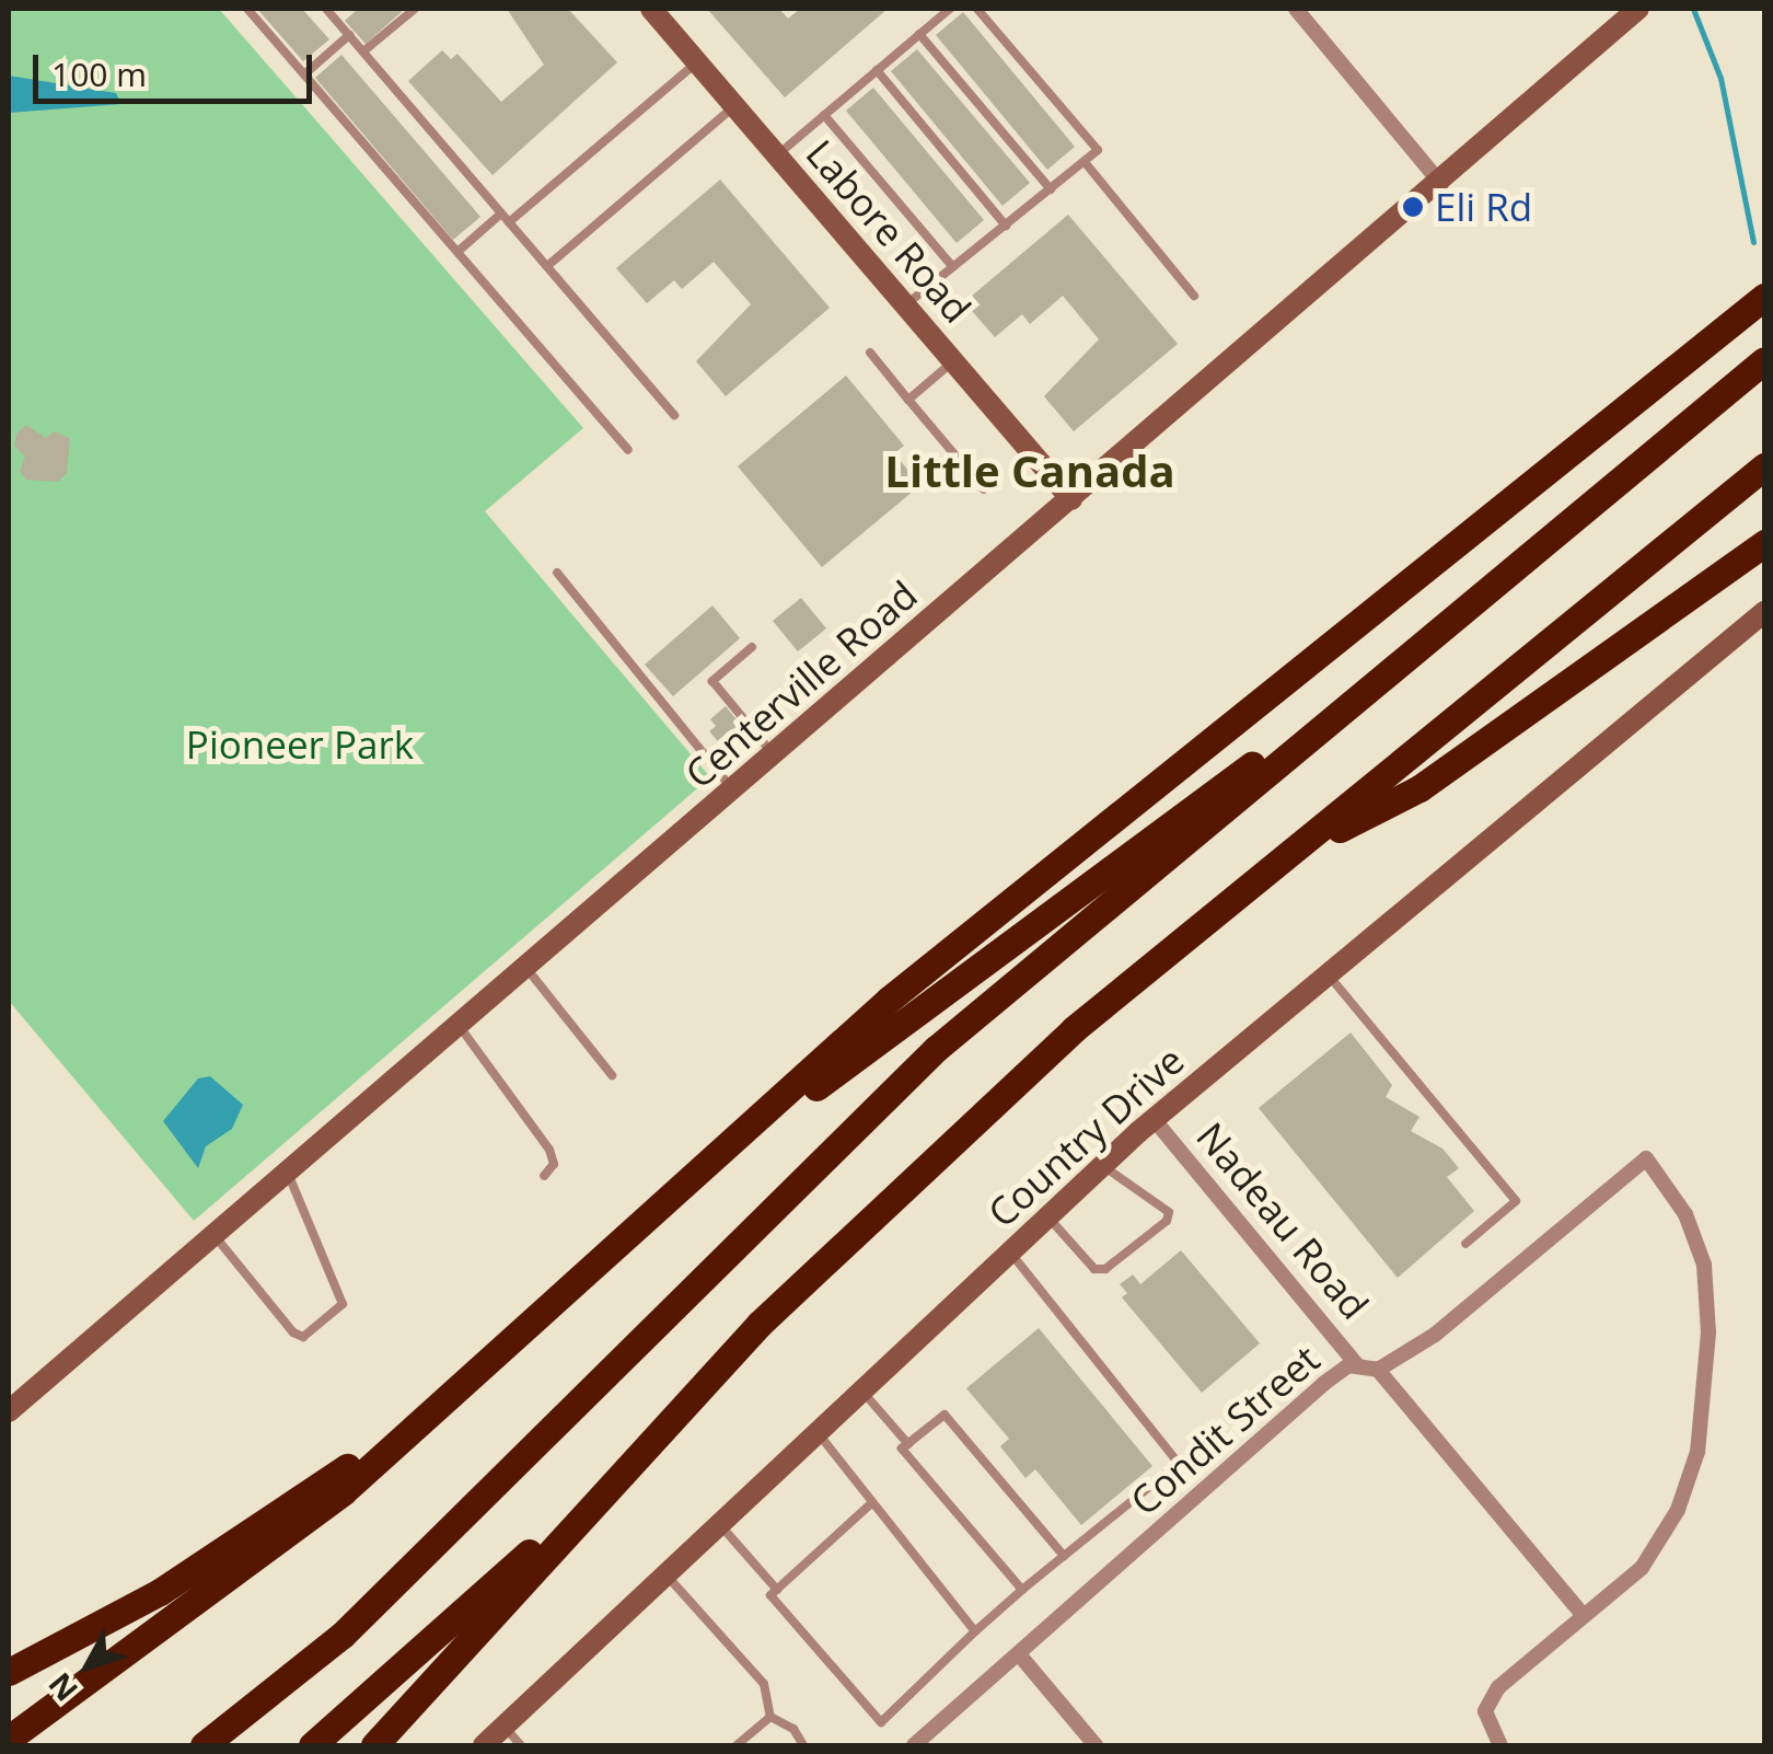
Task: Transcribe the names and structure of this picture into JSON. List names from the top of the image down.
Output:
{
  "streets": {
    "street": [
      "Labore Road",
      "Centerville Road",
      "Country Drive",
      "Nadeau Road",
      "Condit Street"
    ]
  },
  "crossings": [
    ["Labore Road", "Centerville Road"],
    ["Country Drive", "Nadeau Road"],
    ["Nadeau Road", "Condit Street"]
  ],
  "districts": ["Little Canada"],
  "parks": ["Pioneer Park"],
  "places": ["Eli Rd"],
  "scale_bar": "100 m",
  "north": "bottom left"
}
